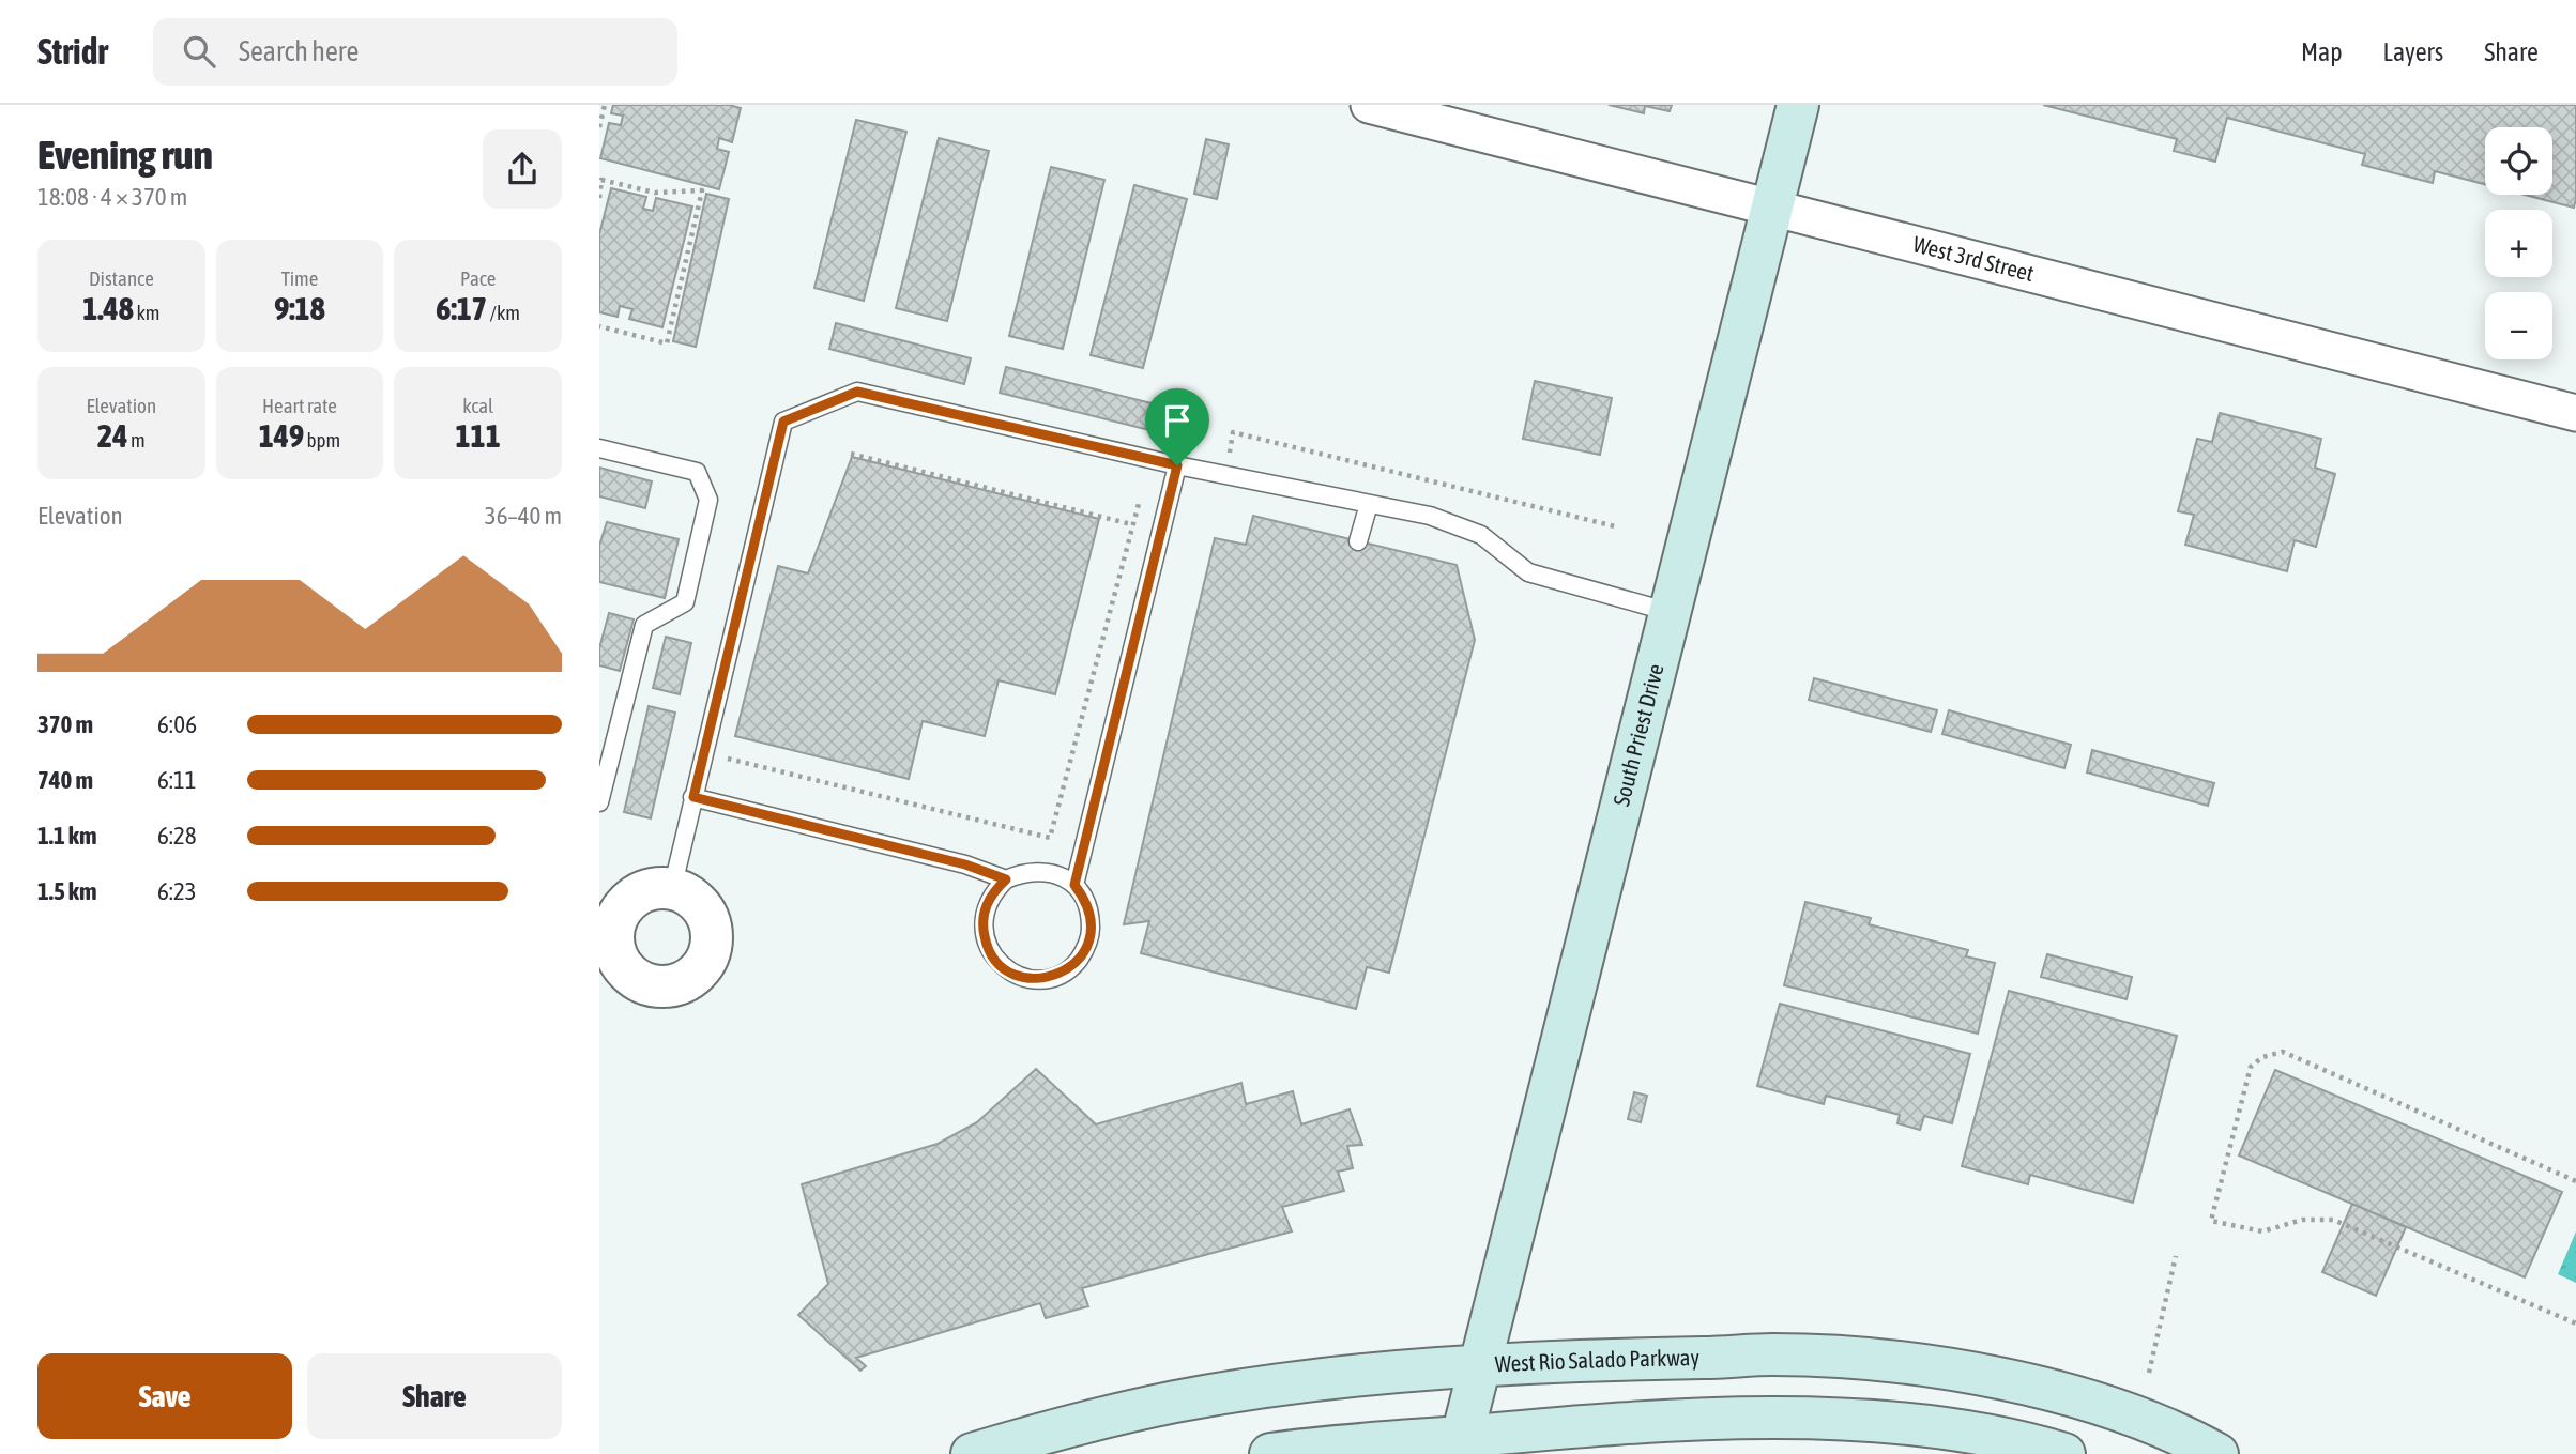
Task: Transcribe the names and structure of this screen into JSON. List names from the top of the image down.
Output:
{
  "streets": {
    "main road": ["South Priest Drive", "West Rio Salado Parkway"],
    "street": ["West 3rd Street"]
  },
  "crossings": [
    ["West 3rd Street", "South Priest Drive"],
    ["South Priest Drive", "West Rio Salado Parkway"]
  ],
  "page": {
    "header": "Stridr",
    "search": "Search here",
    "nav": ["Map", "Layers", "Share"],
    "heading": ["Evening run", "18:08 · 4 × 370 m"],
    "map_buttons": ["+", "−"],
    "stats": [
      ["Distance", "1.48 km"],
      ["Time", "9:18"],
      ["Pace", "6:17 /km"],
      ["Elevation", "24 m"],
      ["Heart rate", "149 bpm"],
      ["kcal", "111"]
    ],
    "chart": ["Elevation", "36–40 m"],
    "list": [
      {
        "name": "370 m",
        "note": "6:06"
      },
      {
        "name": "740 m",
        "note": "6:11"
      },
      {
        "name": "1.1 km",
        "note": "6:28"
      },
      {
        "name": "1.5 km",
        "note": "6:23"
      }
    ],
    "buttons": ["Save", "Share"]
  }
}
